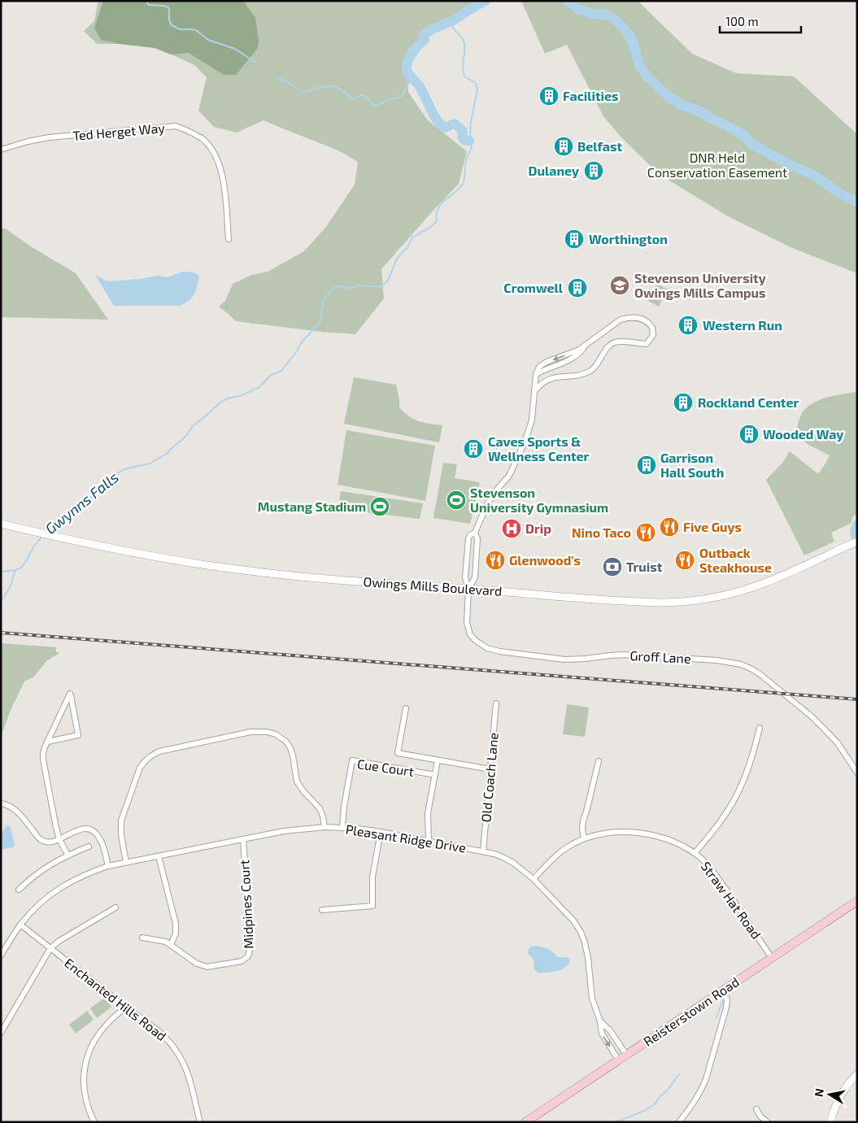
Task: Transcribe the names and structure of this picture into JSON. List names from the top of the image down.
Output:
{
  "streets": {
    "main road": ["Owings Mills Boulevard", "Reisterstown Road"],
    "street": [
      "Ted Herget Way",
      "Groff Lane",
      "Cue Court",
      "Old Coach Lane",
      "Pleasant Ridge Drive",
      "Straw Hat Road",
      "Midpines Court",
      "Enchanted Hills Road"
    ]
  },
  "crossings": [
    ["Owings Mills Boulevard", "Groff Lane"],
    ["Cue Court", "Pleasant Ridge Drive"],
    ["Old Coach Lane", "Pleasant Ridge Drive"],
    ["Pleasant Ridge Drive", "Straw Hat Road"],
    ["Pleasant Ridge Drive", "Midpines Court"],
    ["Pleasant Ridge Drive", "Enchanted Hills Road"],
    ["Pleasant Ridge Drive", "Reisterstown Road"],
    ["Straw Hat Road", "Reisterstown Road"]
  ],
  "water": ["Gwynns Falls"],
  "parks": ["DNR Held Conservation Easement"],
  "places": {
    "building": [
      "Facilities",
      "Belfast",
      "Dulaney",
      "Worthington",
      "Cromwell",
      "Western Run",
      "Rockland Center",
      "Wooded Way",
      "Caves Sports & Wellness Center",
      "Garrison Hall South"
    ],
    "school or university": ["Stevenson University Owings Mills Campus"],
    "sports": ["Stevenson University Gymnasium", "Mustang Stadium"],
    "restaurant": [
      "Five Guys",
      "Nino Taco",
      "Glenwood's",
      "Outback Steakhouse"
    ],
    "hospital": ["Drip"],
    "bank": ["Truist"]
  },
  "scale_bar": "100 m",
  "north": "left"
}
